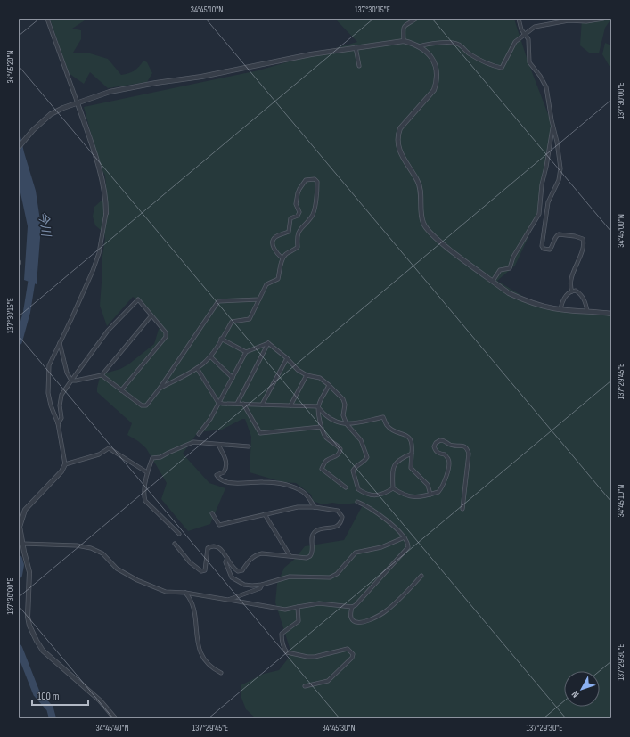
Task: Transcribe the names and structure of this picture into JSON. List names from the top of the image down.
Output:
{
  "water": ["今川"],
  "scale_bar": "100 m",
  "north": "bottom left",
  "coordinates": [
    "34°45'10\"N",
    "137°30'15\"E",
    "34°45'20\"N",
    "137°30'00\"E",
    "34°45'00\"N",
    "137°29'45\"E",
    "137°29'30\"E",
    "34°45'40\"N",
    "34°45'30\"N"
  ]
}
